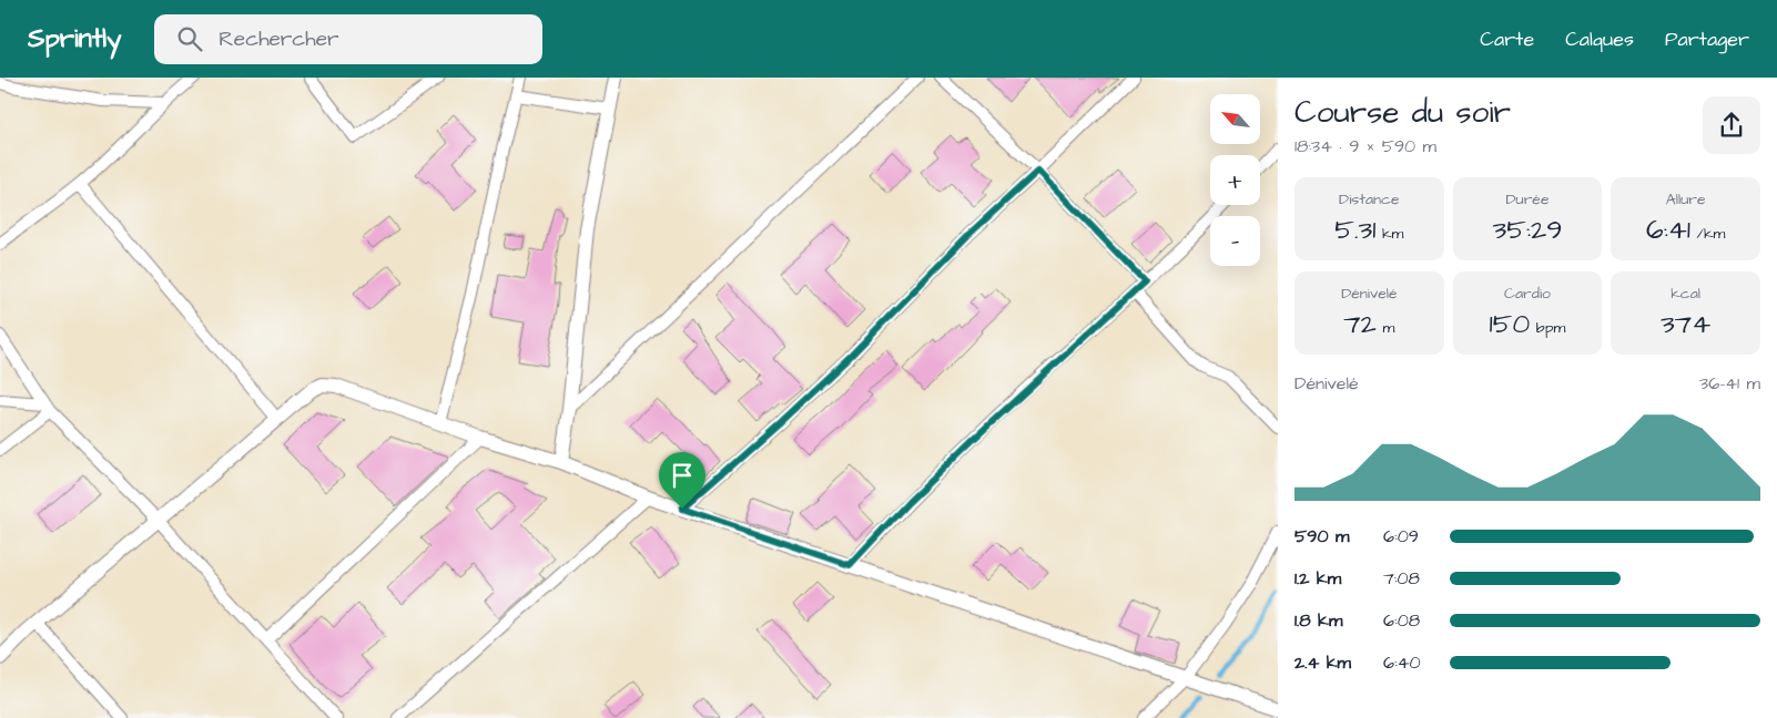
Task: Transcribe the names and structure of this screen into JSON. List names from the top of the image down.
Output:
{
  "north": "top left",
  "page": {
    "header": "Sprintly",
    "search": "Rechercher",
    "nav": ["Carte", "Calques", "Partager"],
    "heading": ["Course du soir", "18:34 · 9 × 590 m"],
    "map_buttons": ["+", "−"],
    "stats": [
      ["Distance", "5.31 km"],
      ["Durée", "35:29"],
      ["Allure", "6:41 /km"],
      ["Dénivelé", "72 m"],
      ["Cardio", "150 bpm"],
      ["kcal", "374"]
    ],
    "chart": ["Dénivelé", "36–41 m"],
    "list": [
      {
        "name": "590 m",
        "note": "6:09"
      },
      {
        "name": "1.2 km",
        "note": "7:08"
      },
      {
        "name": "1.8 km",
        "note": "6:08"
      },
      {
        "name": "2.4 km",
        "note": "6:40"
      }
    ]
  }
}
